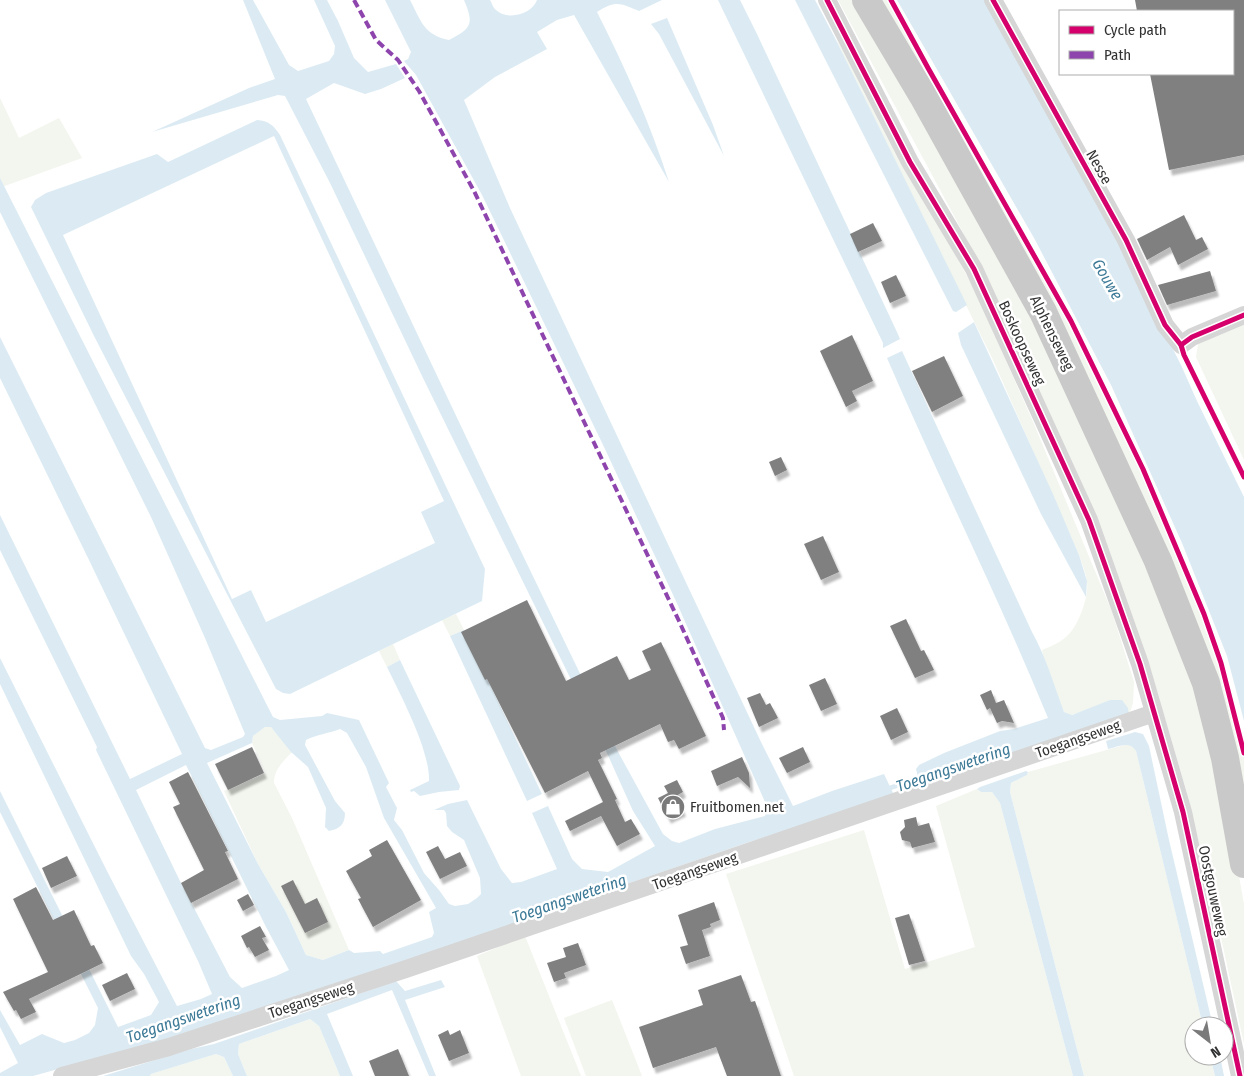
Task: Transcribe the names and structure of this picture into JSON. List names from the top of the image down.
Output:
{
  "streets": {
    "main road": ["Alphenseweg"],
    "street": [
      "Nesse",
      "Boskoopseweg",
      "Toegangseweg",
      "Oostgouweweg"
    ]
  },
  "crossings": [
    ["Boskoopseweg", "Toegangseweg"],
    ["Boskoopseweg", "Oostgouweweg"],
    ["Toegangseweg", "Oostgouweweg"]
  ],
  "water": ["Gouwe", "Toegangswetering"],
  "places": {
    "shop": ["Fruitbomen.net"]
  },
  "legend": ["Cycle path", "Path"],
  "north": "bottom right"
}
